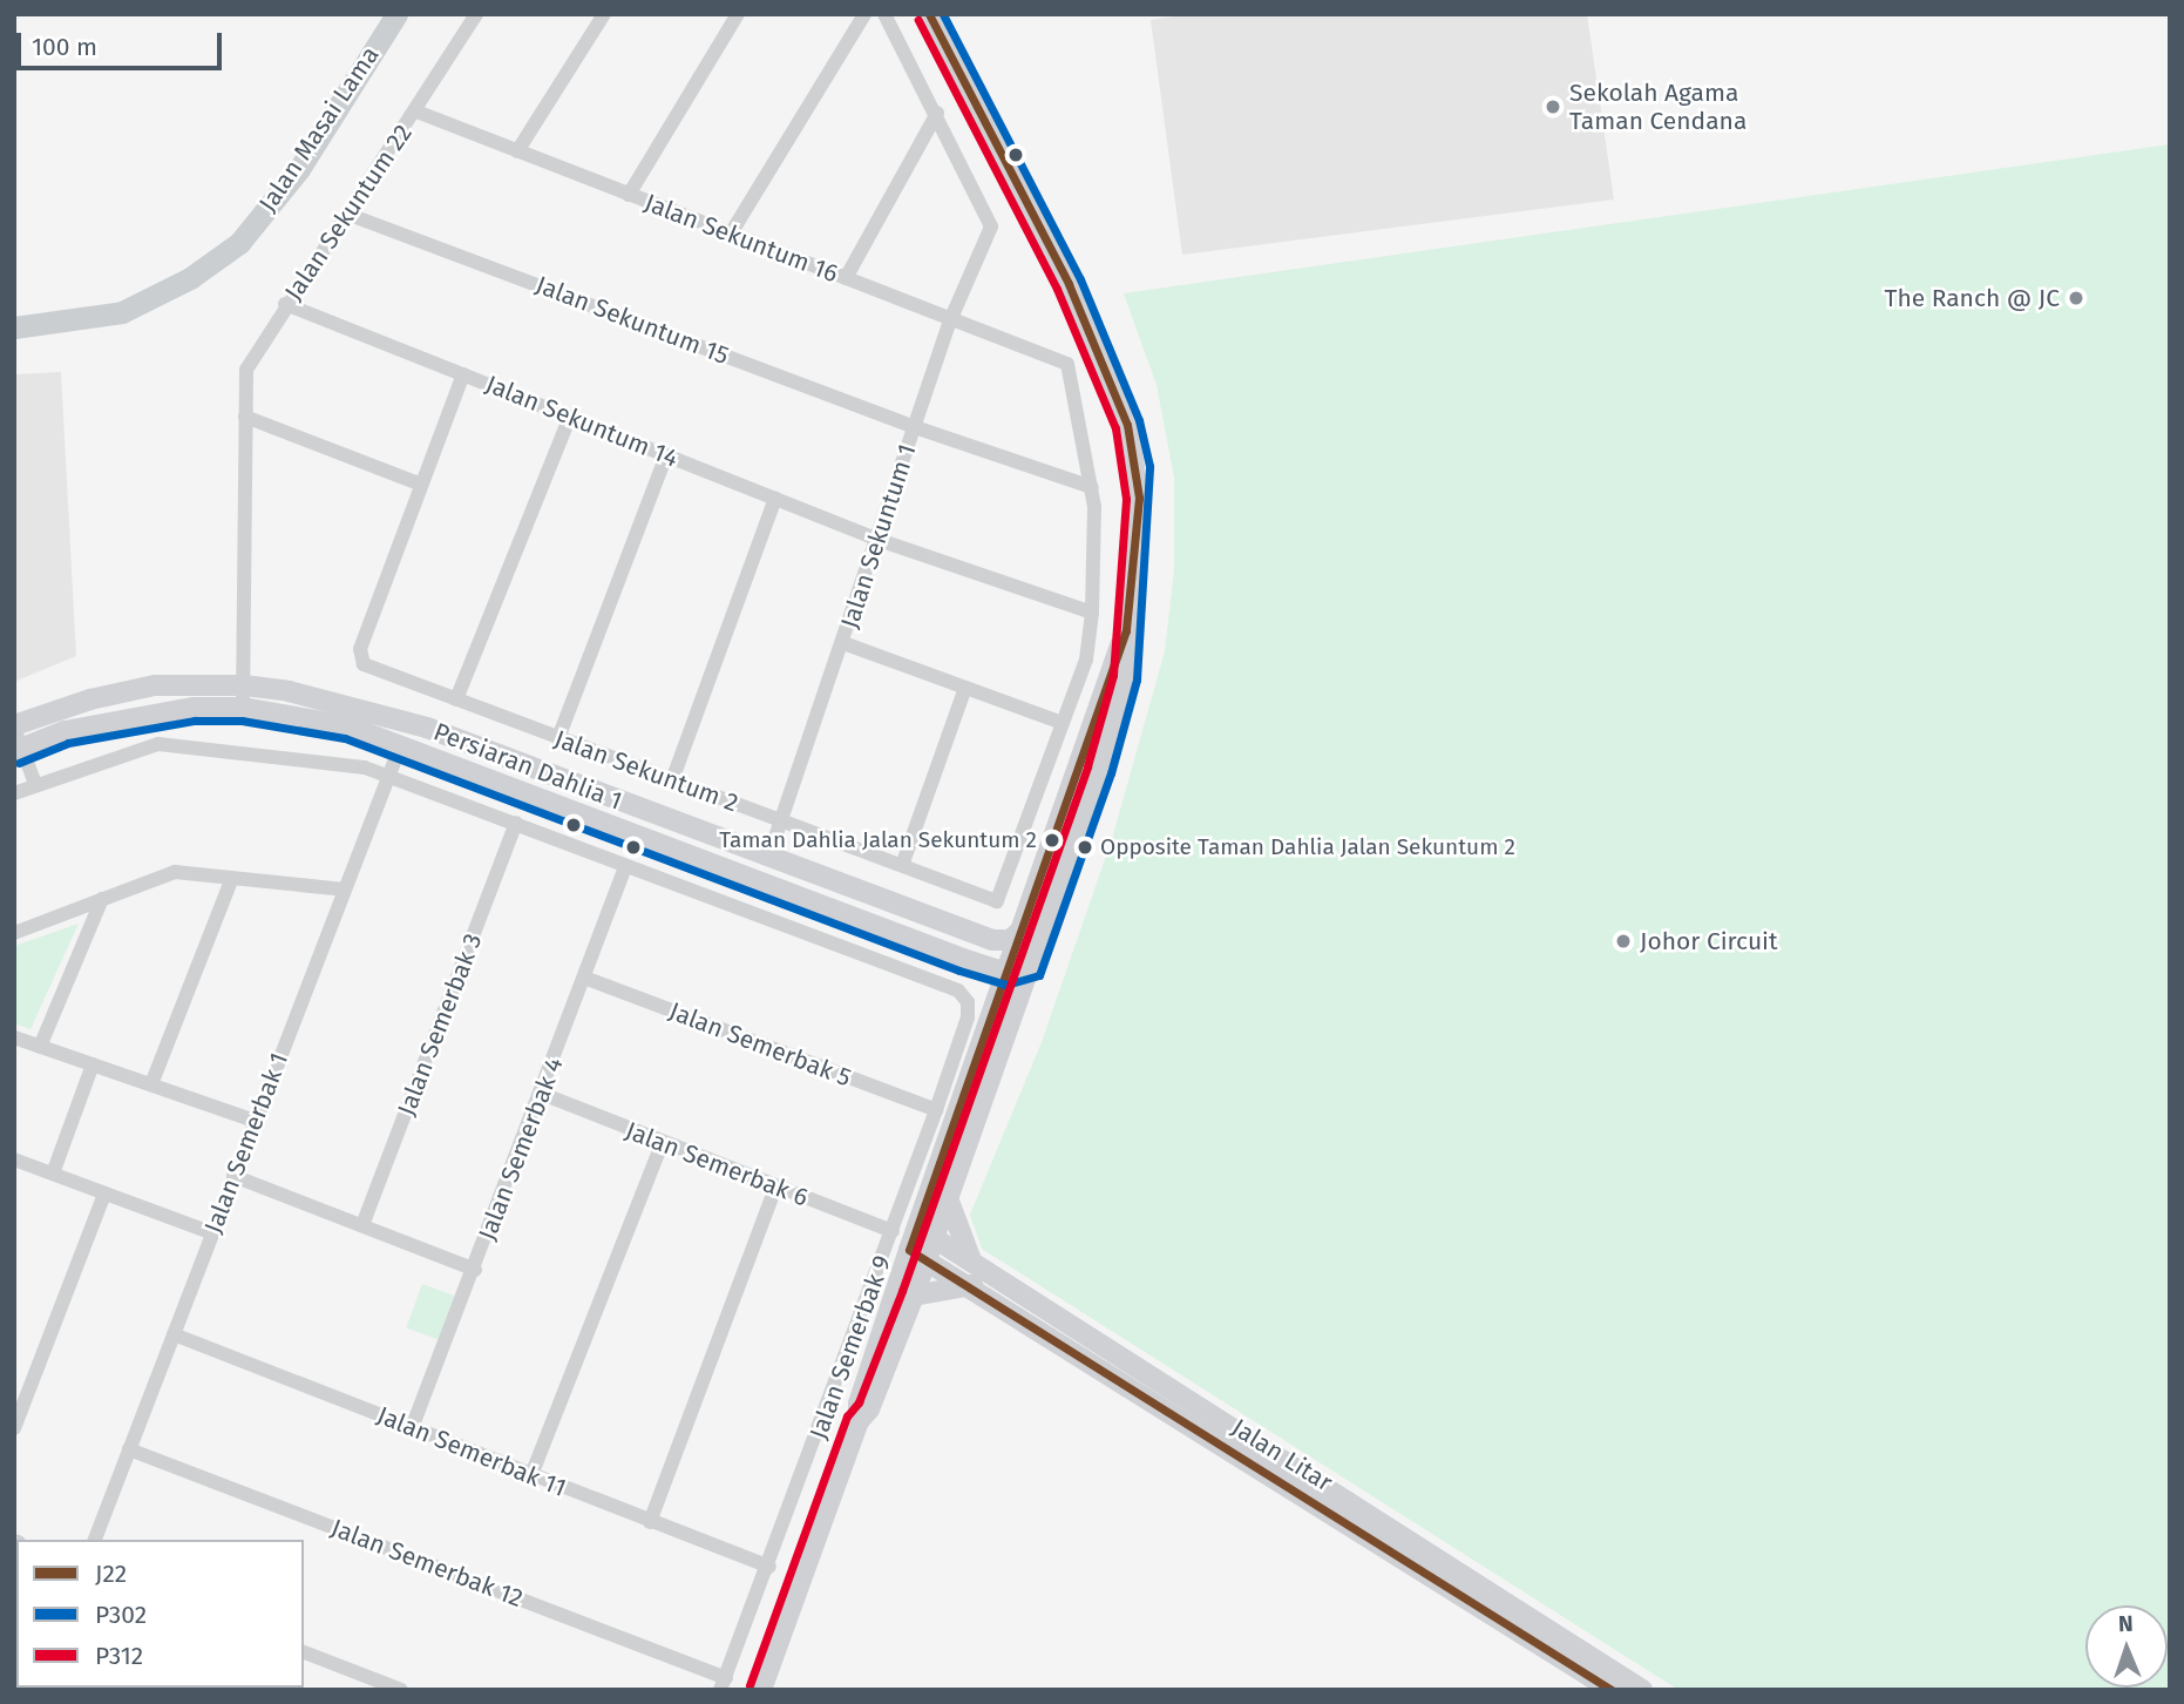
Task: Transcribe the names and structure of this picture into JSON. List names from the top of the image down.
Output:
{
  "streets": {
    "main road": ["Jalan Masai Lama", "Persiaran Dahlia 1", "Jalan Litar"],
    "street": [
      "Jalan Sekuntum 22",
      "Jalan Sekuntum 16",
      "Jalan Sekuntum 15",
      "Jalan Sekuntum 14",
      "Jalan Sekuntum 1",
      "Jalan Sekuntum 2",
      "Jalan Semerbak 3",
      "Jalan Semerbak 5",
      "Jalan Semerbak 1",
      "Jalan Semerbak 4",
      "Jalan Semerbak 6",
      "Jalan Semerbak 9",
      "Jalan Semerbak 11",
      "Jalan Semerbak 12"
    ]
  },
  "crossings": [
    ["Jalan Sekuntum 22", "Jalan Sekuntum 16"],
    ["Jalan Sekuntum 22", "Jalan Sekuntum 15"],
    ["Jalan Sekuntum 22", "Jalan Sekuntum 14"],
    ["Jalan Sekuntum 22", "Persiaran Dahlia 1"],
    ["Jalan Sekuntum 16", "Jalan Sekuntum 1"],
    ["Jalan Sekuntum 16", "Jalan Sekuntum 2"],
    ["Jalan Sekuntum 15", "Jalan Sekuntum 1"],
    ["Jalan Sekuntum 15", "Jalan Sekuntum 2"],
    ["Jalan Sekuntum 14", "Jalan Sekuntum 1"],
    ["Jalan Sekuntum 14", "Jalan Sekuntum 2"],
    ["Jalan Sekuntum 1", "Persiaran Dahlia 1"],
    ["Jalan Sekuntum 1", "Jalan Sekuntum 2"],
    ["Persiaran Dahlia 1", "Jalan Semerbak 1"],
    ["Jalan Semerbak 5", "Jalan Semerbak 4"],
    ["Jalan Semerbak 5", "Jalan Semerbak 9"],
    ["Jalan Semerbak 1", "Jalan Semerbak 11"],
    ["Jalan Semerbak 1", "Jalan Semerbak 12"],
    ["Jalan Semerbak 4", "Jalan Semerbak 6"],
    ["Jalan Semerbak 4", "Jalan Semerbak 9"],
    ["Jalan Semerbak 4", "Jalan Semerbak 11"],
    ["Jalan Semerbak 6", "Jalan Semerbak 9"],
    ["Jalan Semerbak 9", "Jalan Semerbak 11"],
    ["Jalan Semerbak 9", "Jalan Semerbak 12"]
  ],
  "places": [
    "Sekolah Agama Taman Cendana",
    "The Ranch @ JC",
    "Taman Dahlia Jalan Sekuntum 2",
    "Opposite Taman Dahlia Jalan Sekuntum 2",
    "Johor Circuit"
  ],
  "lines": ["transit line J22", "transit line P302", "transit line P312"],
  "legend": ["J22", "P302", "P312"],
  "scale_bar": "100 m",
  "north": "top"
}
